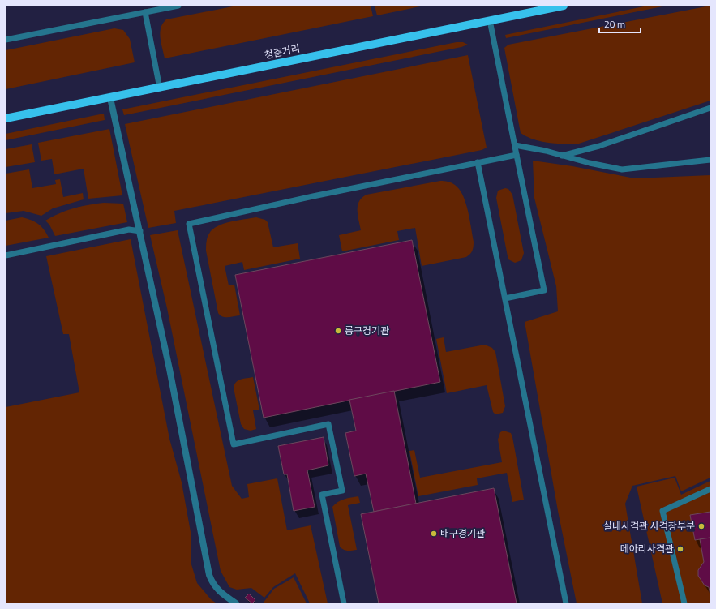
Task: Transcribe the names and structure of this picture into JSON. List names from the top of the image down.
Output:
{
  "streets": {
    "main road": ["청춘거리"]
  },
  "places": [
    "롱구경기관",
    "실내사격관 사격장부분",
    "배구경기관",
    "메아리사격관"
  ],
  "scale_bar": "20 m"
}
